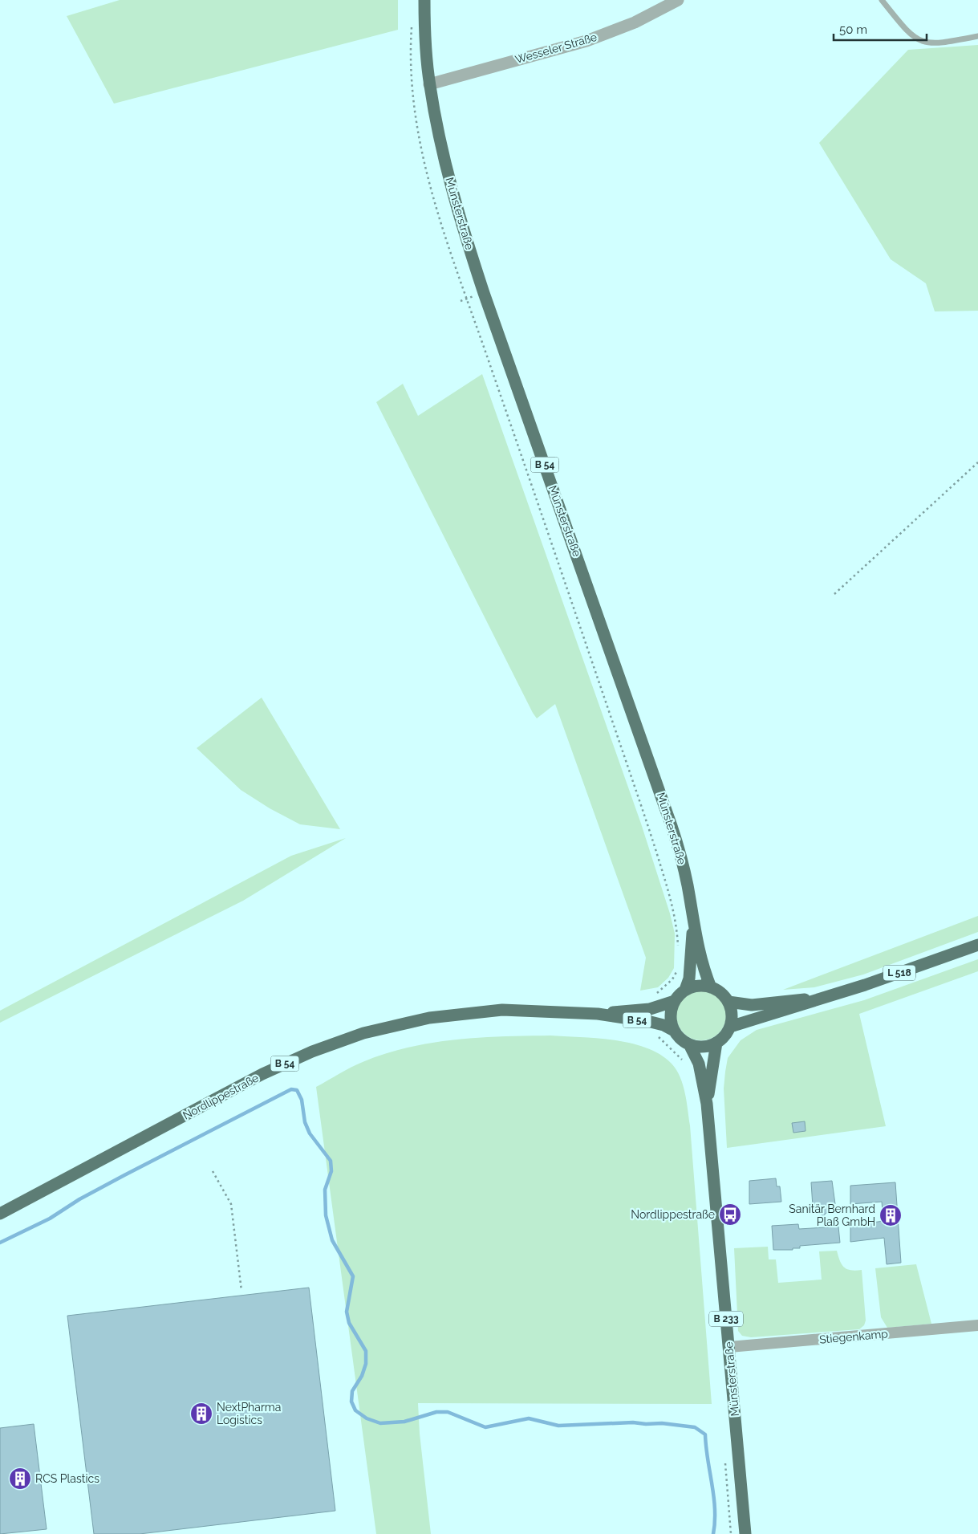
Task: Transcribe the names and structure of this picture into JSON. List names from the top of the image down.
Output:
{
  "streets": {
    "main road": [
      "Münsterstraße",
      "B 54",
      "L 518",
      "Nordlippestraße",
      "B 233"
    ],
    "street": ["Wesseler Straße", "Stiegenkamp"]
  },
  "crossings": [
    ["Wesseler Straße", "Münsterstraße"],
    ["Münsterstraße", "L 518"],
    ["Münsterstraße", "Nordlippestraße"],
    ["Münsterstraße", "Stiegenkamp"],
    ["L 518", "Nordlippestraße"]
  ],
  "places": {
    "bus stop": ["Nordlippestraße"],
    "building": ["Sanitär Bernhard Plaß GmbH", "NextPharma Logistics", "RCS Plastics"]
  },
  "scale_bar": "50 m"
}
